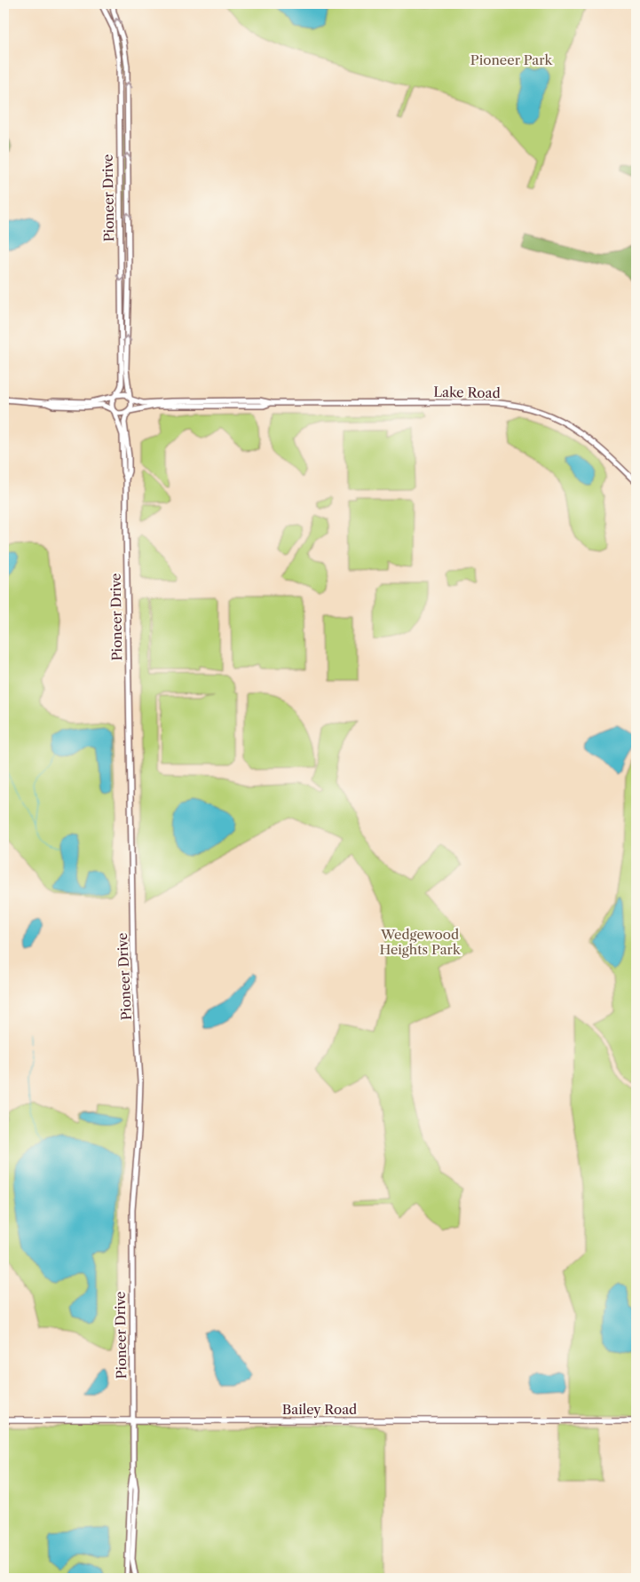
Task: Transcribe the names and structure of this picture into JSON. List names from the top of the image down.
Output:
{
  "streets": {
    "main road": ["Bailey Road"],
    "street": ["Pioneer Drive", "Lake Road"]
  },
  "crossings": [
    ["Pioneer Drive", "Lake Road"],
    ["Pioneer Drive", "Bailey Road"]
  ],
  "parks": ["Pioneer Park", "Wedgewood Heights Park"]
}
